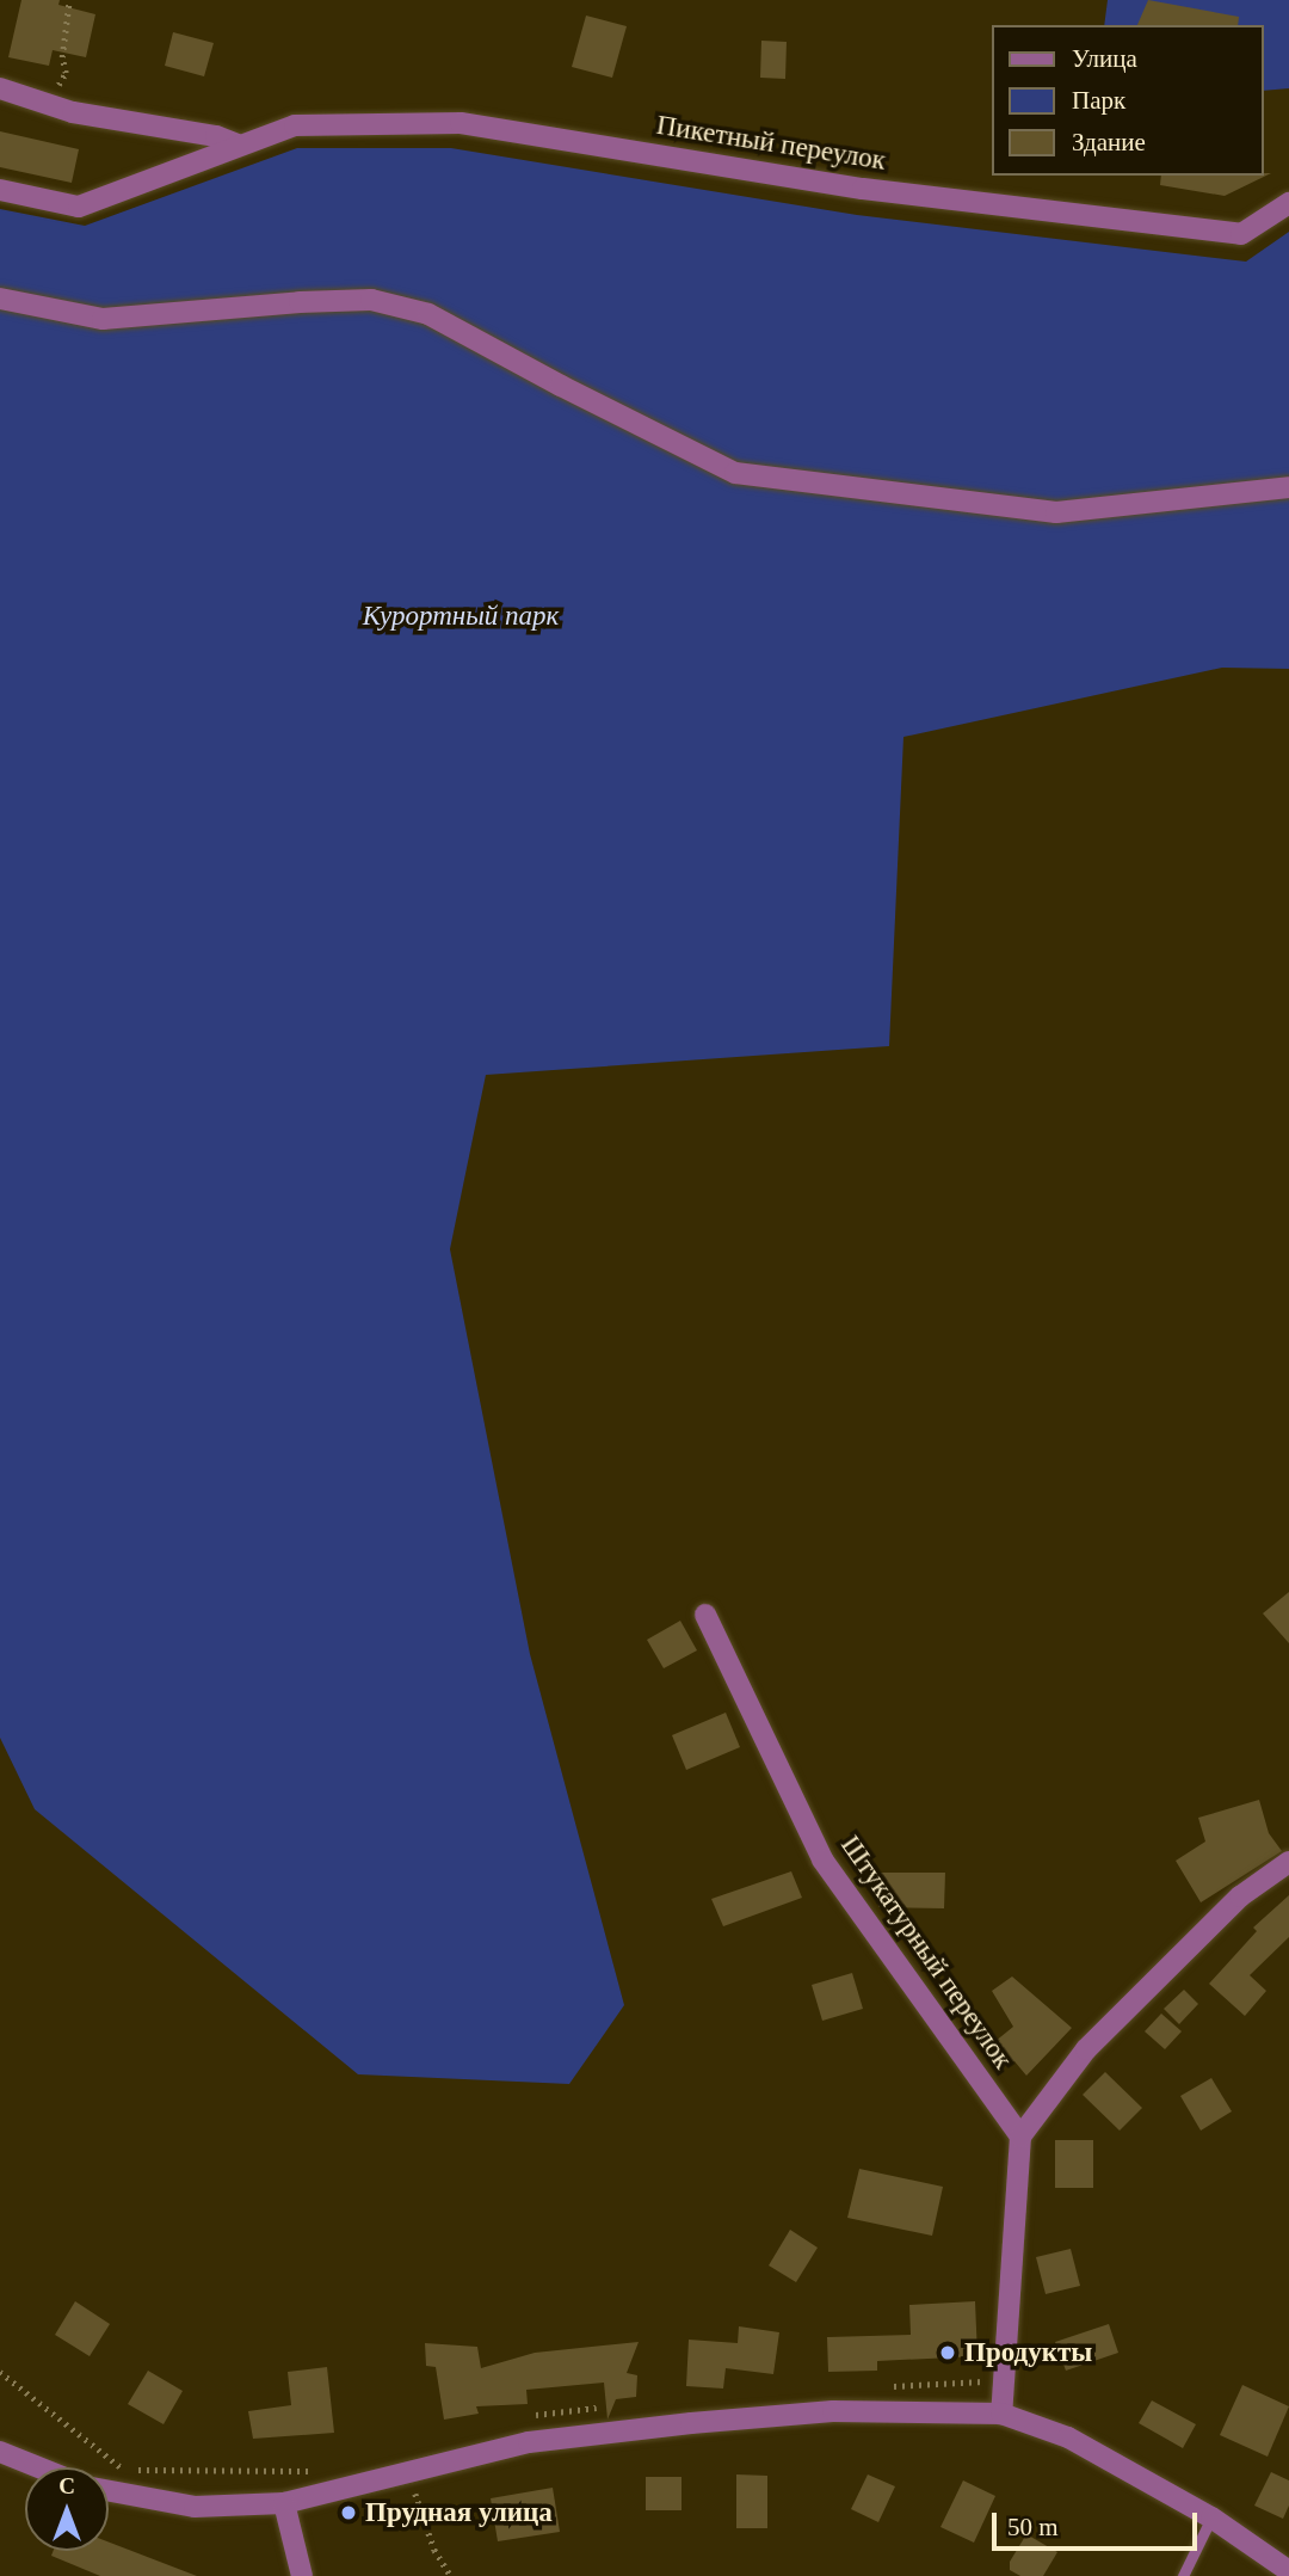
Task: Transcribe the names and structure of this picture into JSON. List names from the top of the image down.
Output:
{
  "streets": {
    "street": ["Пикетный переулок", "Штукатурный переулок"]
  },
  "parks": ["Курортный парк"],
  "places": ["Продукты", "Прудная улица"],
  "legend": ["Улица", "Парк", "Здание"],
  "scale_bar": "50 m",
  "north": "top"
}
